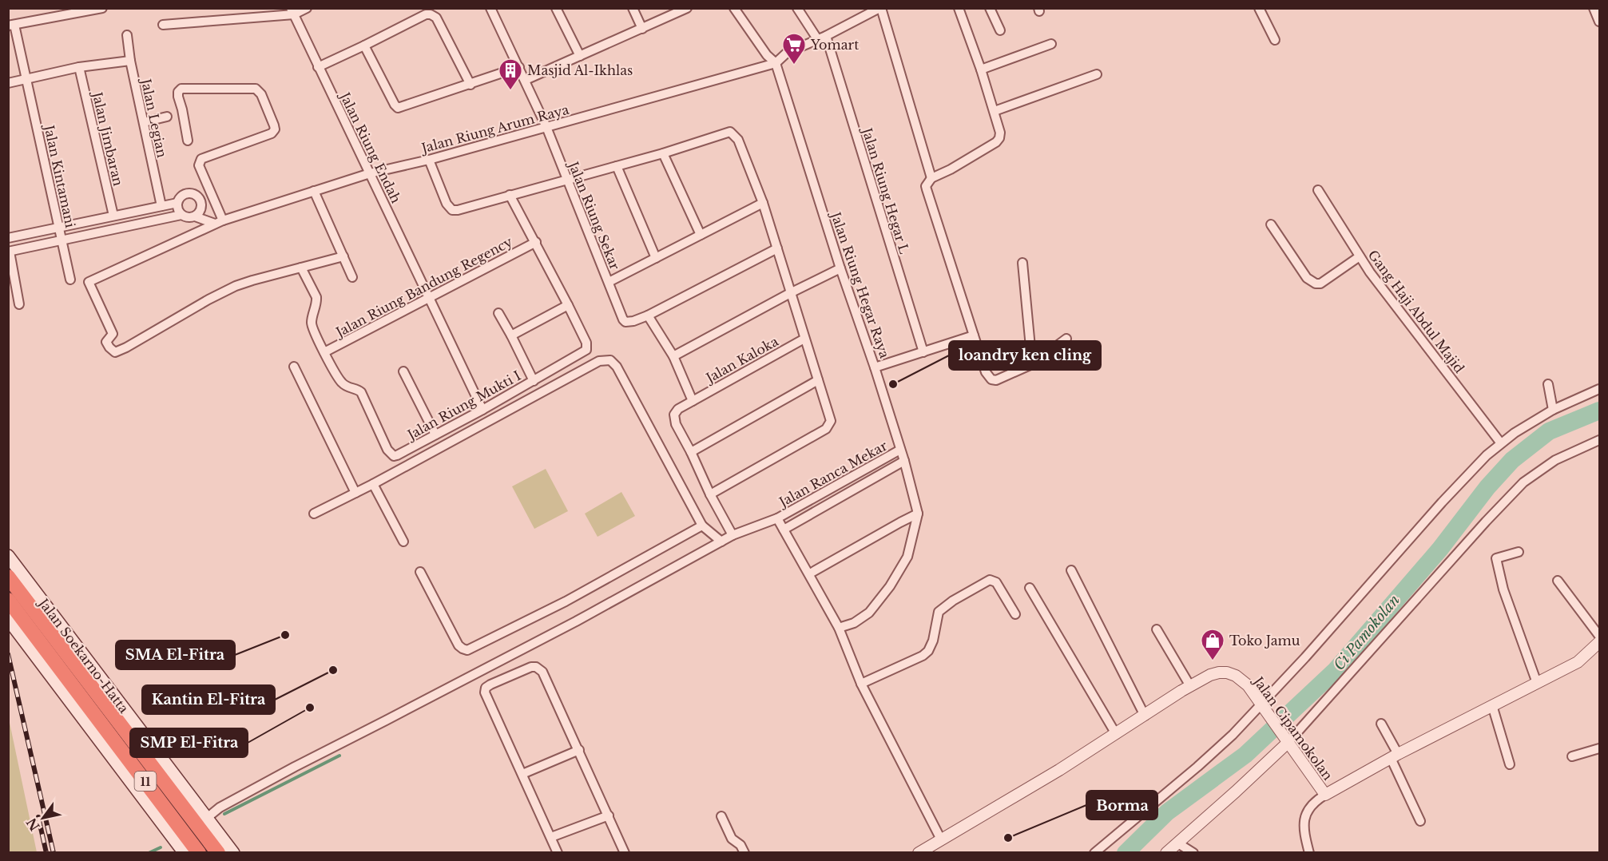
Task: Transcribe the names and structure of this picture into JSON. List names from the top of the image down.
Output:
{
  "streets": {
    "highway": ["Jalan Soekarno-Hatta", "11"],
    "street": [
      "Jalan Legian",
      "Jalan Riung Arum Raya",
      "Jalan Jimbaran",
      "Jalan Riung Endah",
      "Jalan Kintamani",
      "Jalan Riung Hegar L",
      "Jalan Riung Sekar",
      "Jalan Riung Hegar Raya",
      "Jalan Riung Bandung Regency",
      "Gang Haji Abdul Majid",
      "Jalan Kaloka",
      "Jalan Riung Mukti I",
      "Jalan Ranca Mekar",
      "Jalan Cipamokolan"
    ]
  },
  "crossings": [
    ["Jalan Riung Arum Raya", "Jalan Riung Endah"],
    ["Jalan Riung Arum Raya", "Jalan Riung Hegar L"],
    ["Jalan Riung Arum Raya", "Jalan Riung Sekar"],
    ["Jalan Riung Arum Raya", "Jalan Riung Hegar Raya"],
    ["Jalan Riung Arum Raya", "Jalan Riung Mukti I"],
    ["Jalan Riung Endah", "Jalan Riung Bandung Regency"],
    ["Jalan Riung Endah", "Jalan Riung Mukti I"],
    ["Jalan Riung Hegar Raya", "Jalan Ranca Mekar"],
    ["Jalan Riung Bandung Regency", "Jalan Riung Mukti I"],
    ["Jalan Ranca Mekar", "Jalan Soekarno-Hatta"]
  ],
  "water": ["Ci Pamokolan"],
  "places": {
    "supermarket": ["Yomart"],
    "building": ["Masjid Al-Ikhlas"],
    "other": [
      "loandry ken cling",
      "SMA El-Fitra",
      "Kantin El-Fitra",
      "SMP El-Fitra",
      "Borma"
    ],
    "shop": ["Toko Jamu"]
  },
  "north": "bottom left"
}
